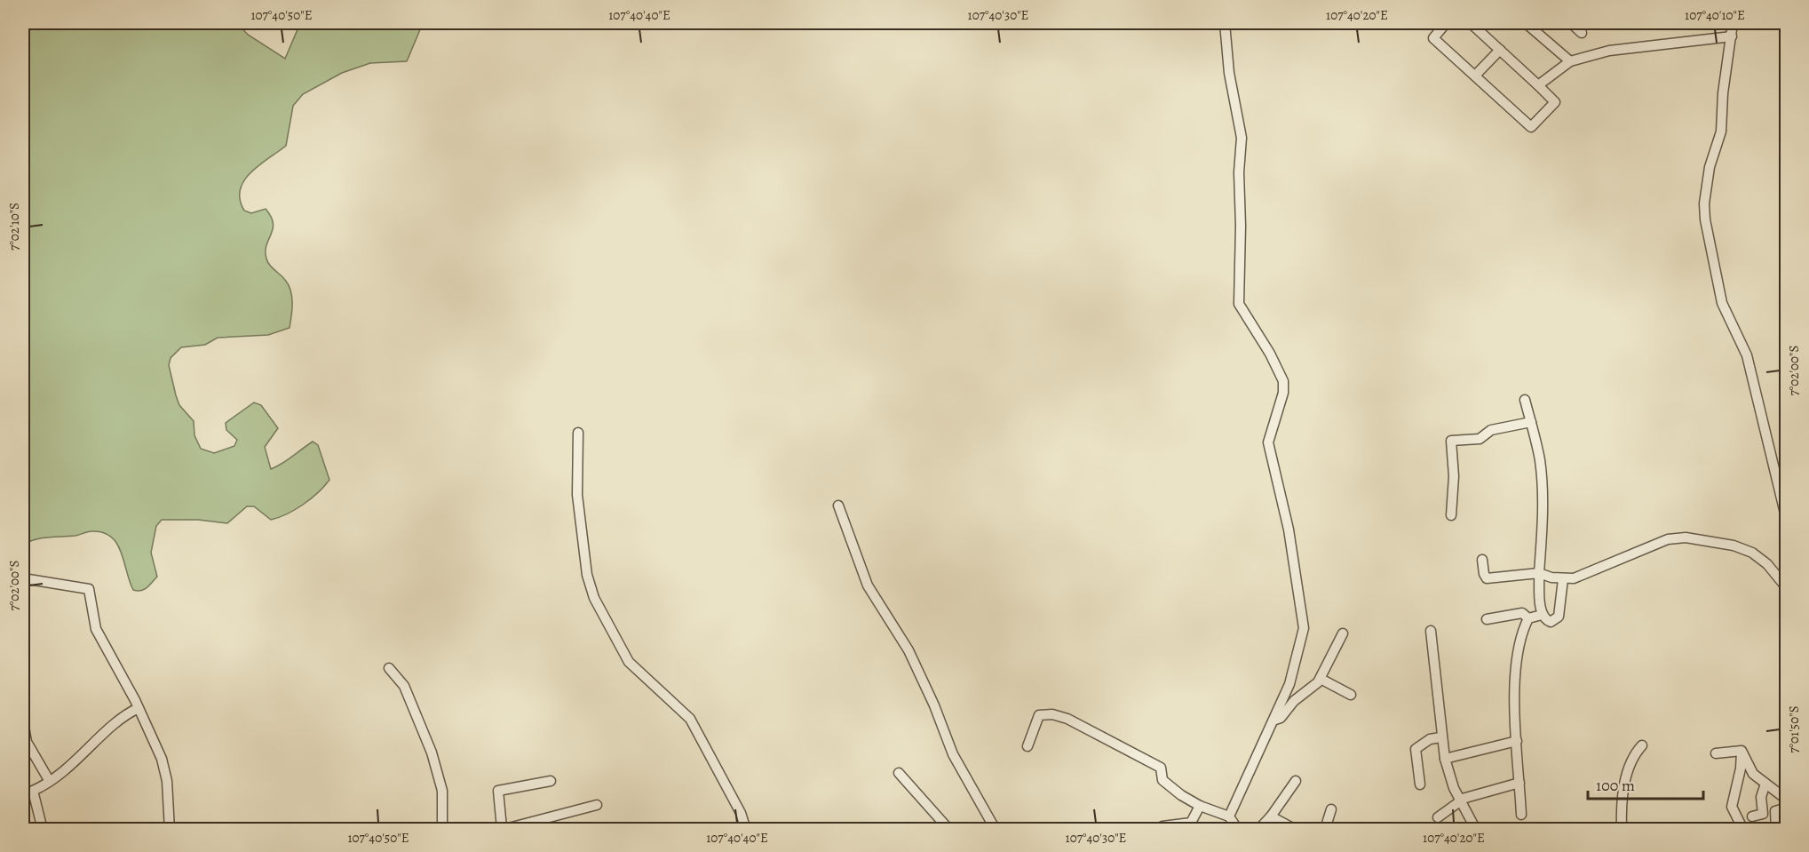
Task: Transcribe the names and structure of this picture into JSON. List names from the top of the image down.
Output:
{
  "scale_bar": "100 m",
  "coordinates": [
    "107°40'50\"E",
    "107°40'40\"E",
    "107°40'30\"E",
    "107°40'20\"E",
    "107°40'10\"E",
    "7°02'10\"S",
    "7°02'00\"S",
    "7°01'50\"S"
  ]
}
